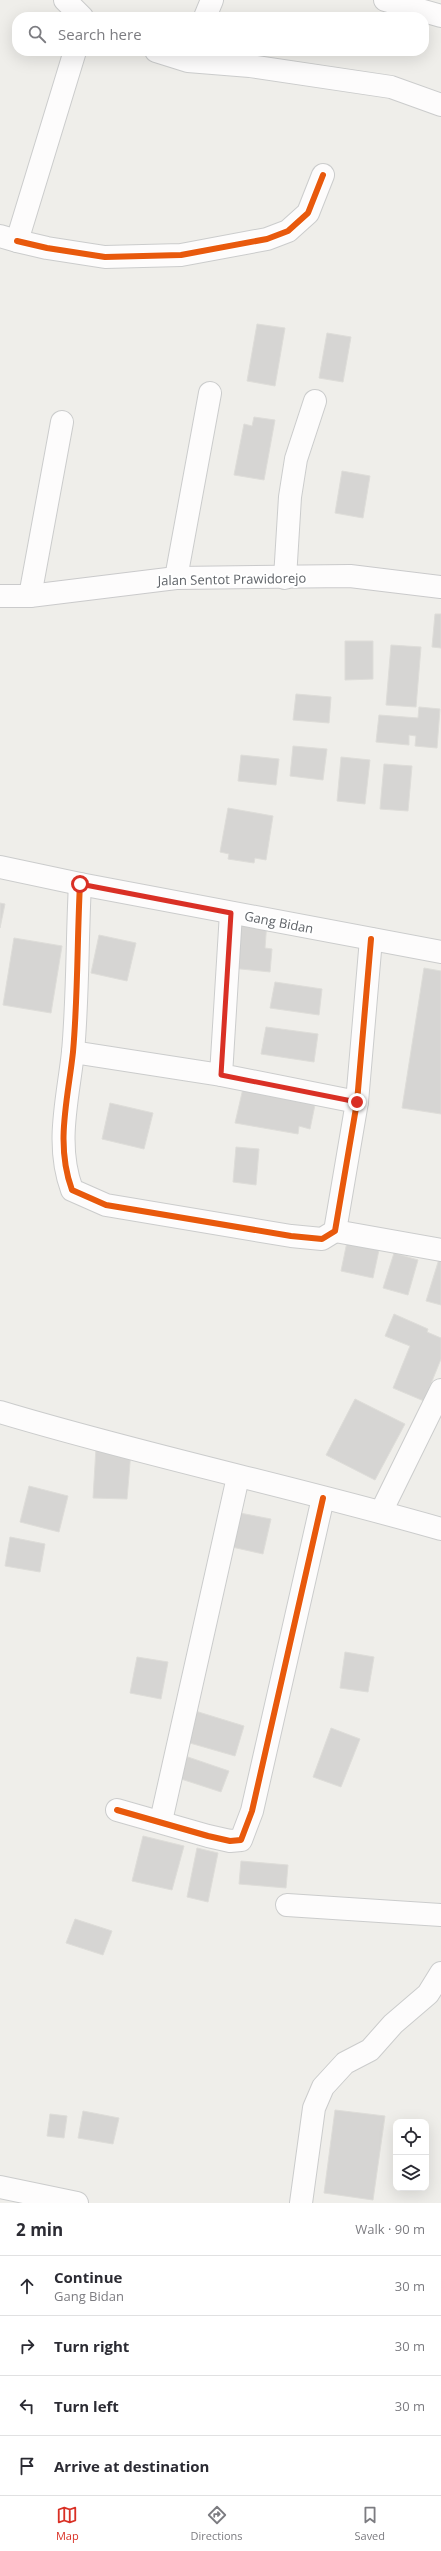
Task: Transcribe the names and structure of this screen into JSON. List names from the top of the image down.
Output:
{
  "streets": {
    "street": ["Jalan Sentot Prawidorejo", "Gang Bidan"]
  },
  "page": {
    "search": "Search here",
    "heading": ["2 min", "Walk · 90 m"],
    "list": [
      ["Continue", "Gang Bidan", "30 m"],
      ["Turn right", "30 m"],
      ["Turn left", "30 m"],
      "Arrive at destination"
    ],
    "nav": ["Map", "Directions", "Saved"]
  }
}
